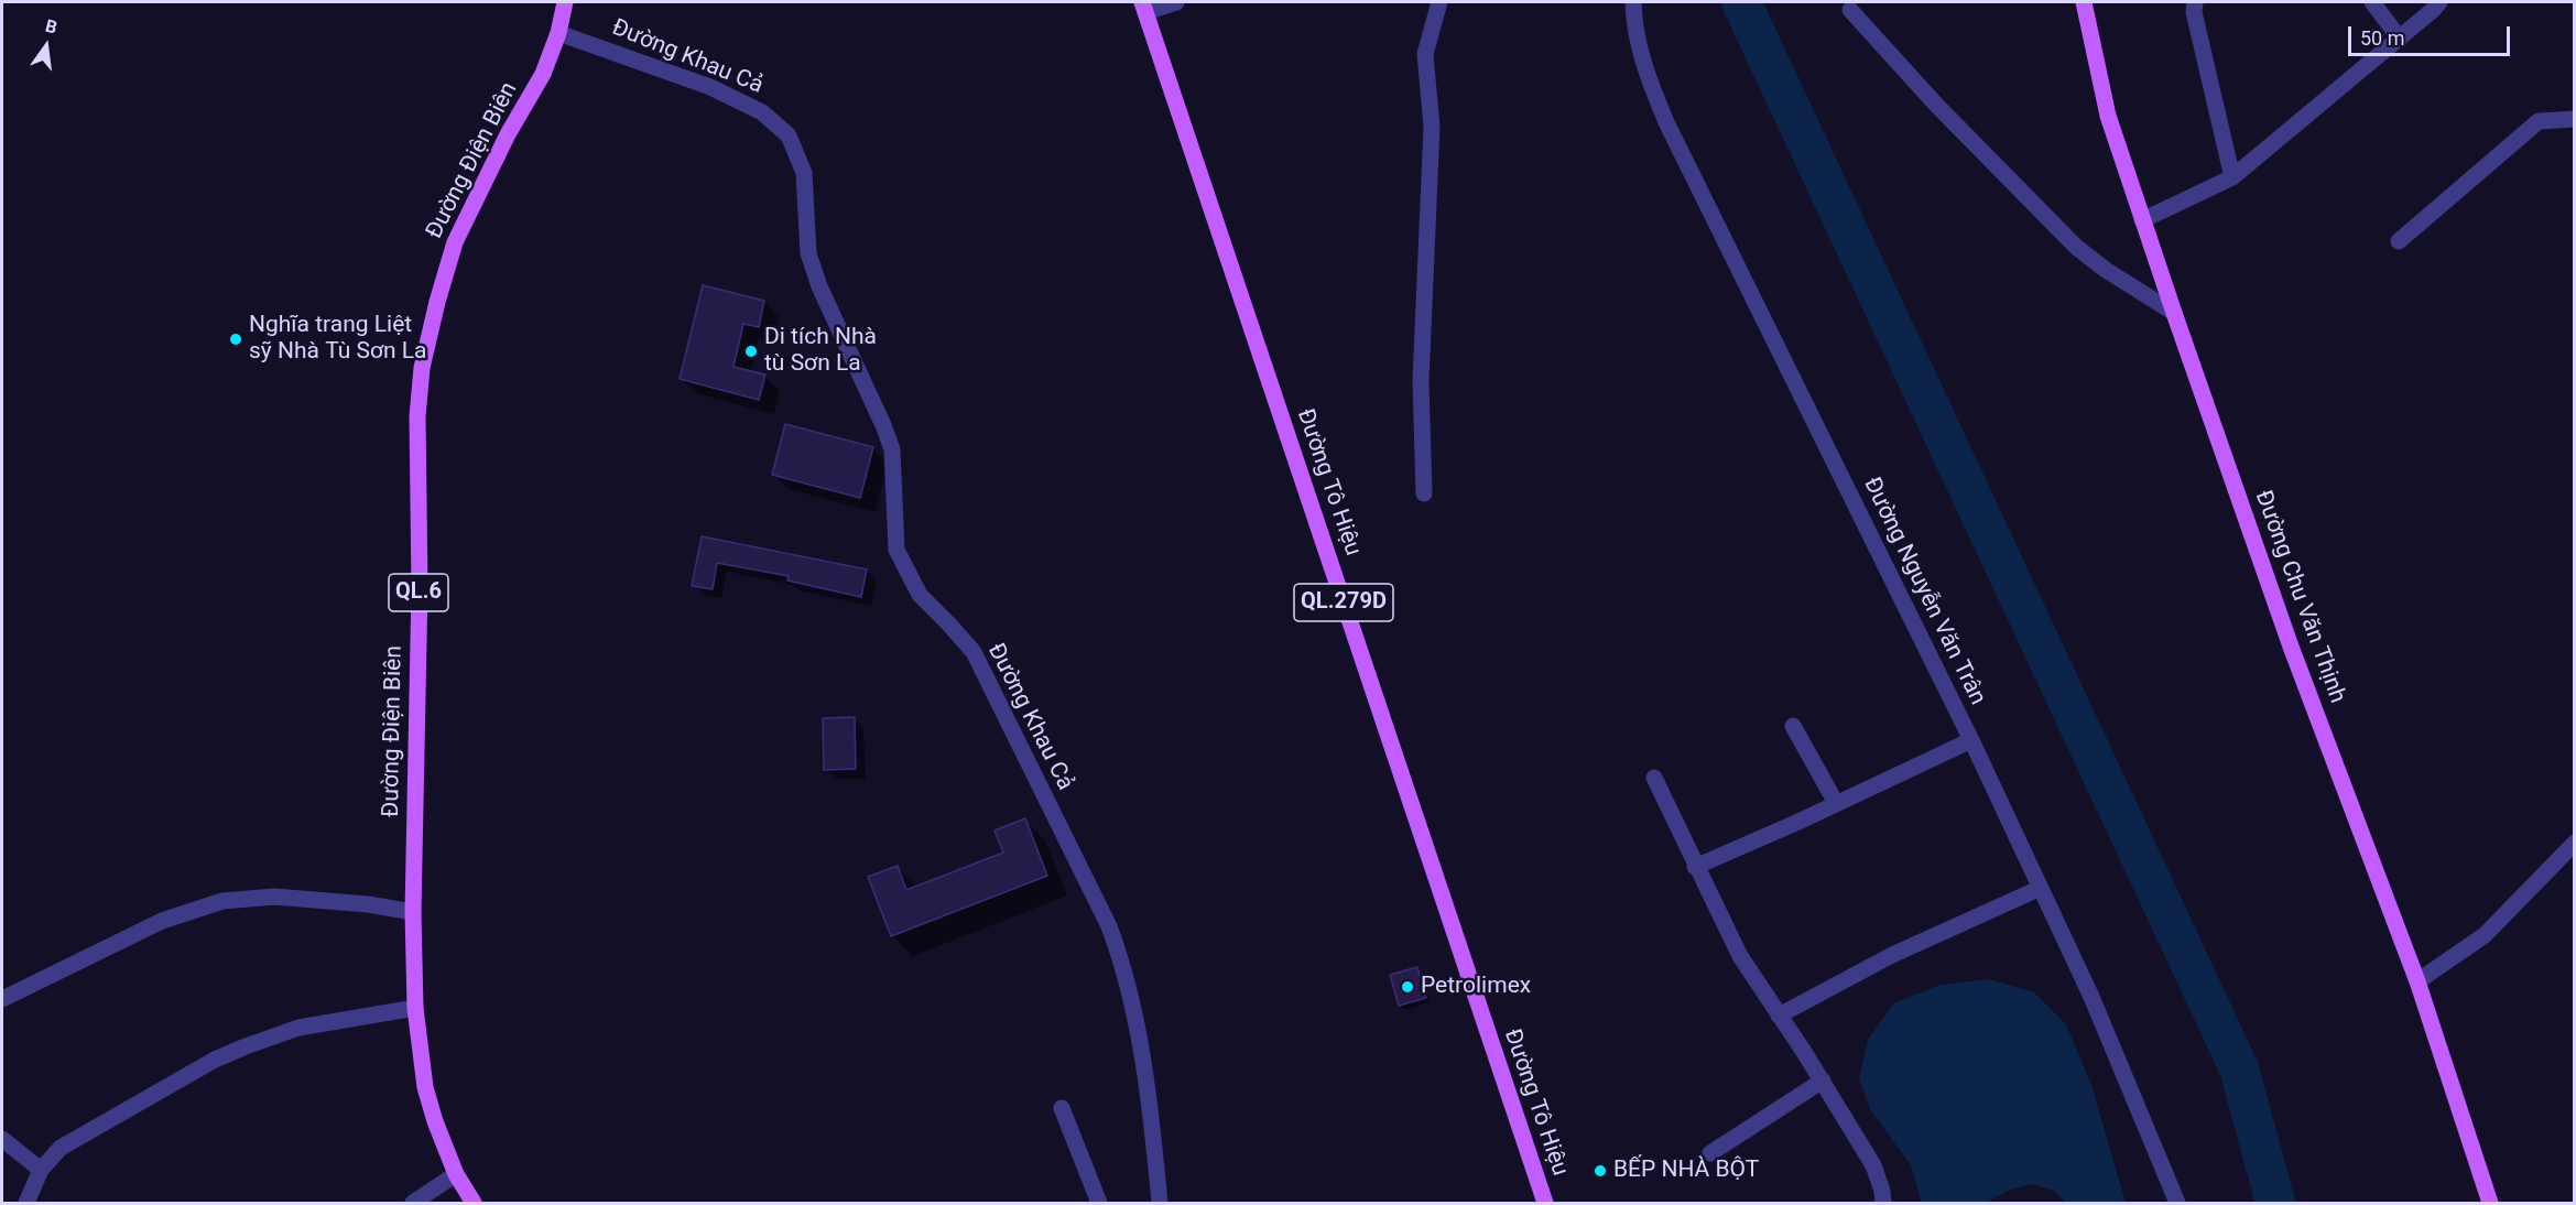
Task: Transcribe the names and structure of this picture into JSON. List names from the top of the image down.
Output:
{
  "streets": {
    "main road": [
      "Đường Điện Biên",
      "Đường Tô Hiệu",
      "QL.6",
      "Đường Chu Văn Thịnh",
      "QL.279D"
    ],
    "street": ["Đường Khau Cả", "Đường Nguyễn Văn Trân"]
  },
  "crossings": [
    ["Đường Khau Cả", "Đường Điện Biên"]
  ],
  "places": [
    "Nghĩa trang Liệt sỹ Nhà Tù Sơn La",
    "Di tích Nhà tù Sơn La",
    "Petrolimex",
    "BẾP NHÀ BỘT"
  ],
  "scale_bar": "50 m",
  "north": "top"
}
